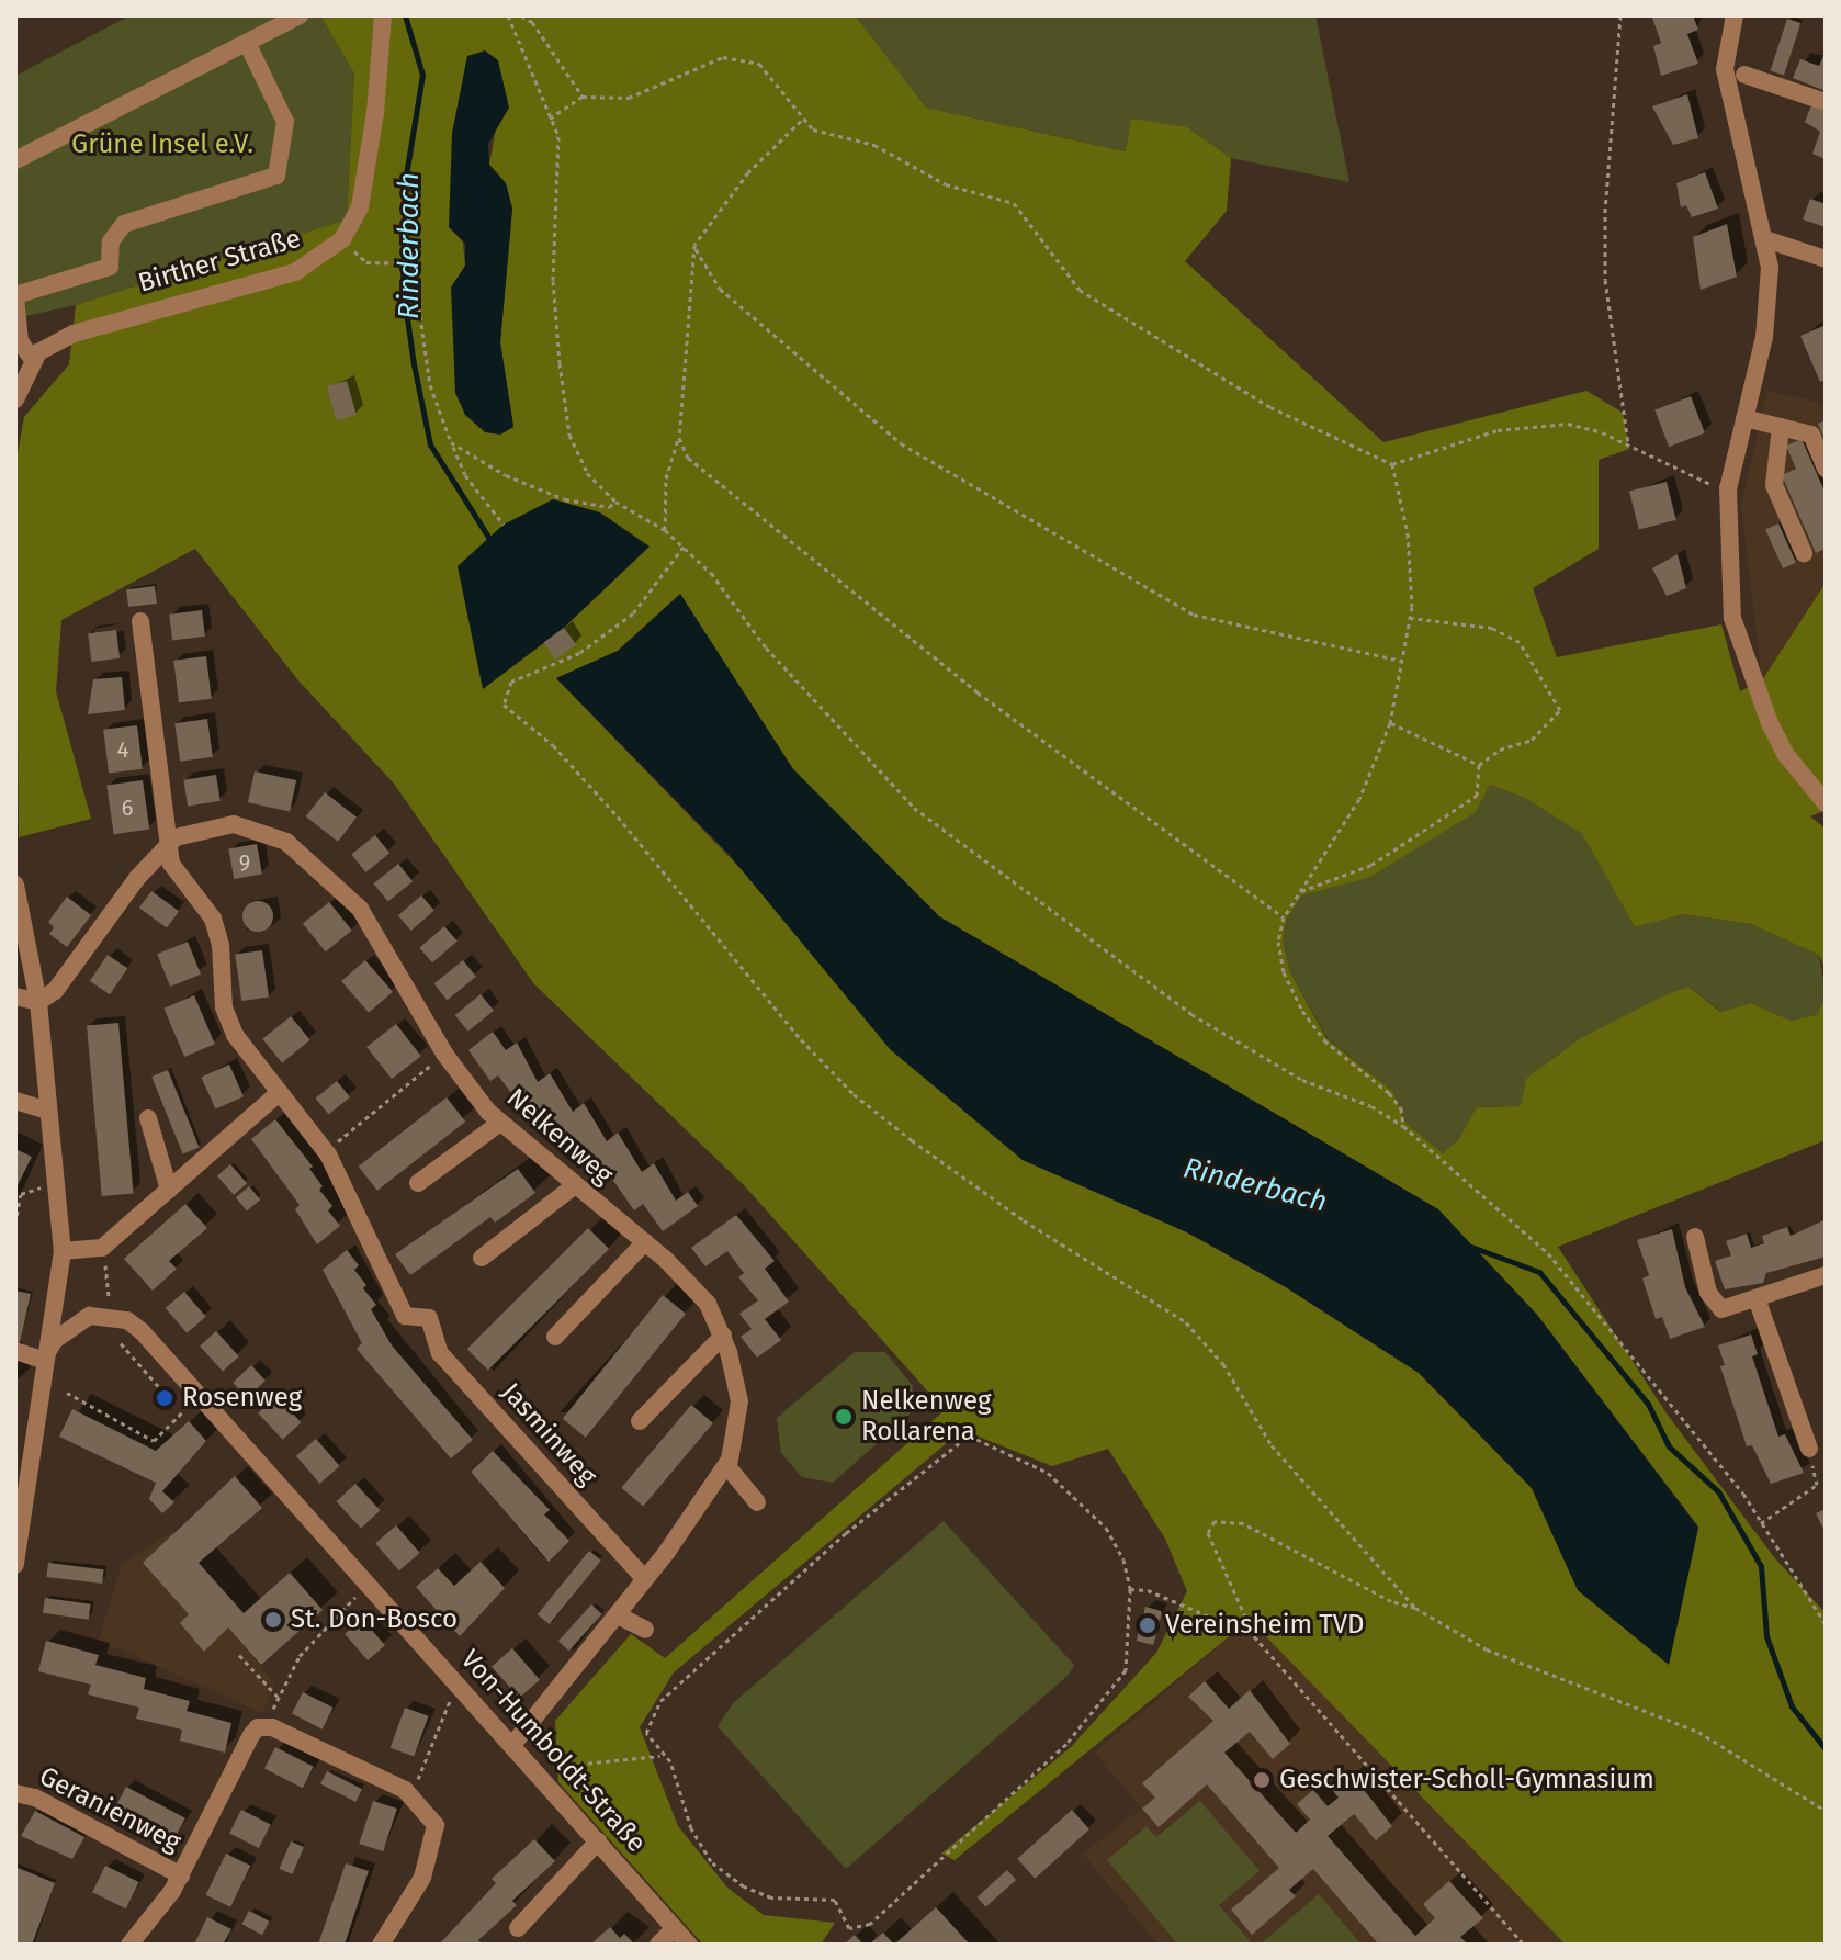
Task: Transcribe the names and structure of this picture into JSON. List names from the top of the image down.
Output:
{
  "streets": {
    "street": [
      "Birther Straße",
      "Nelkenweg",
      "Jasminweg",
      "Von-Humboldt-Straße",
      "Geranienweg"
    ]
  },
  "crossings": [
    ["Nelkenweg", "Jasminweg"],
    ["Nelkenweg", "Von-Humboldt-Straße"]
  ],
  "water": ["Rinderbach"],
  "parks": ["Grüne Insel e.V."],
  "places": [
    "Rosenweg",
    "Nelkenweg Rollarena",
    "St. Don-Bosco",
    "Vereinsheim TVD",
    "Geschwister-Scholl-Gymnasium"
  ],
  "house_numbers": ["4", "6", "9"]
}
